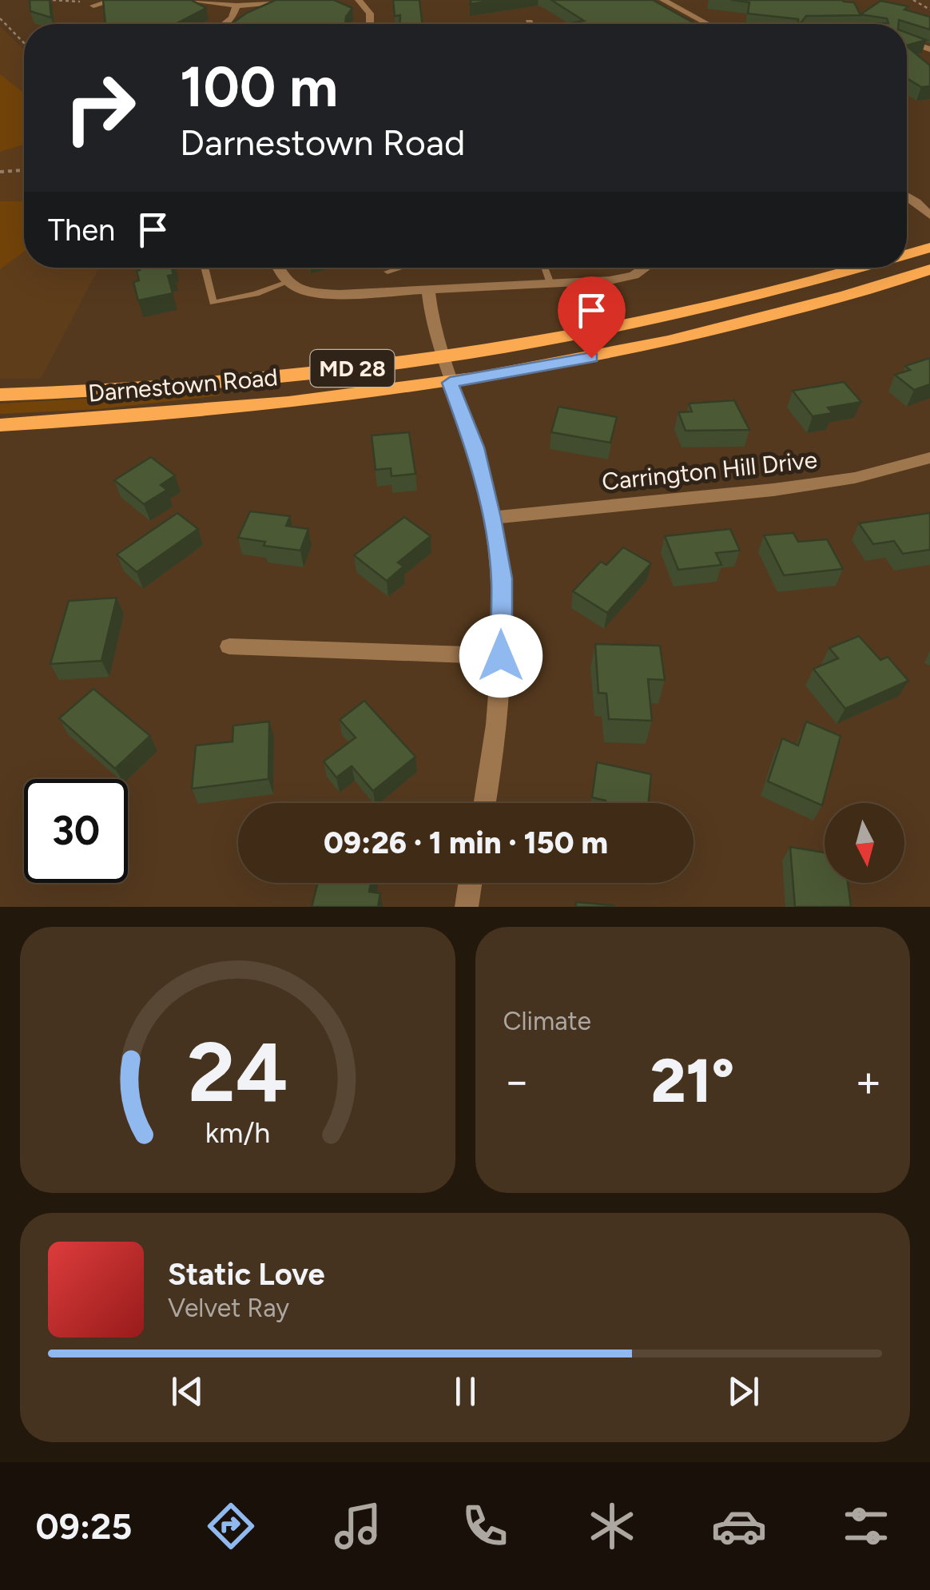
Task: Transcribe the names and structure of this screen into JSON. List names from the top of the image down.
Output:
{
  "streets": {
    "main road": ["MD 28", "Darnestown Road"],
    "street": ["Carrington Hill Drive"]
  },
  "north": "bottom",
  "page": {
    "turn": ["100 m", "Darnestown Road"],
    "then": "Then",
    "limit": "30",
    "trip": "09:26 · 1 min · 150 m",
    "tile": "Climate",
    "heat": ["−", "21°", "+"],
    "song": ["Static Love", "Velvet Ray"],
    "tabs": "09:25",
    "gauge": ["24", "km/h"]
  }
}
